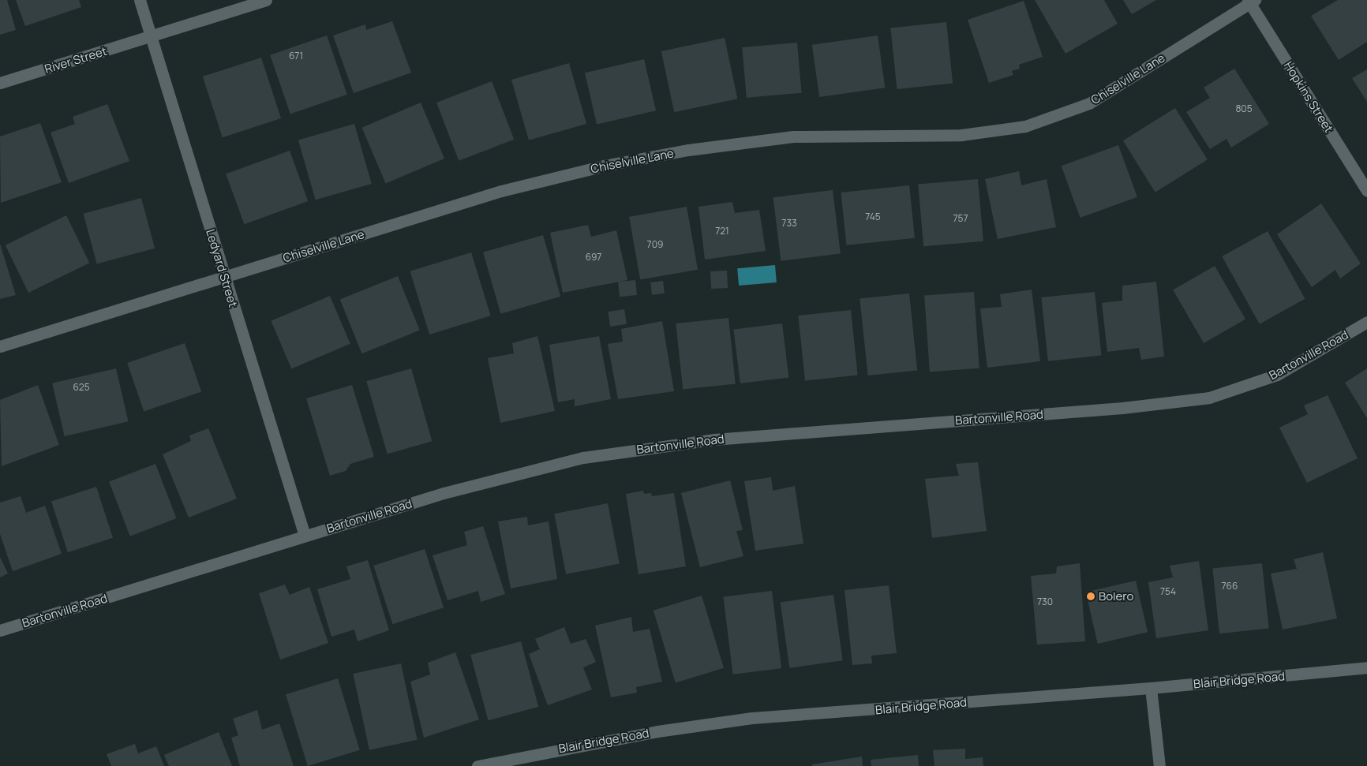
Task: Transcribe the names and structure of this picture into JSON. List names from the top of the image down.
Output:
{
  "streets": {
    "street": [
      "River Street",
      "Chiselville Lane",
      "Hopkins Street",
      "Ledyard Street",
      "Bartonville Road",
      "Blair Bridge Road"
    ]
  },
  "crossings": [
    ["River Street", "Ledyard Street"],
    ["Chiselville Lane", "Hopkins Street"],
    ["Chiselville Lane", "Ledyard Street"],
    ["Ledyard Street", "Bartonville Road"]
  ],
  "places": ["Bolero"],
  "house_numbers": [
    "671",
    "805",
    "745",
    "757",
    "733",
    "721",
    "709",
    "697",
    "625",
    "766",
    "754",
    "730"
  ]
}
